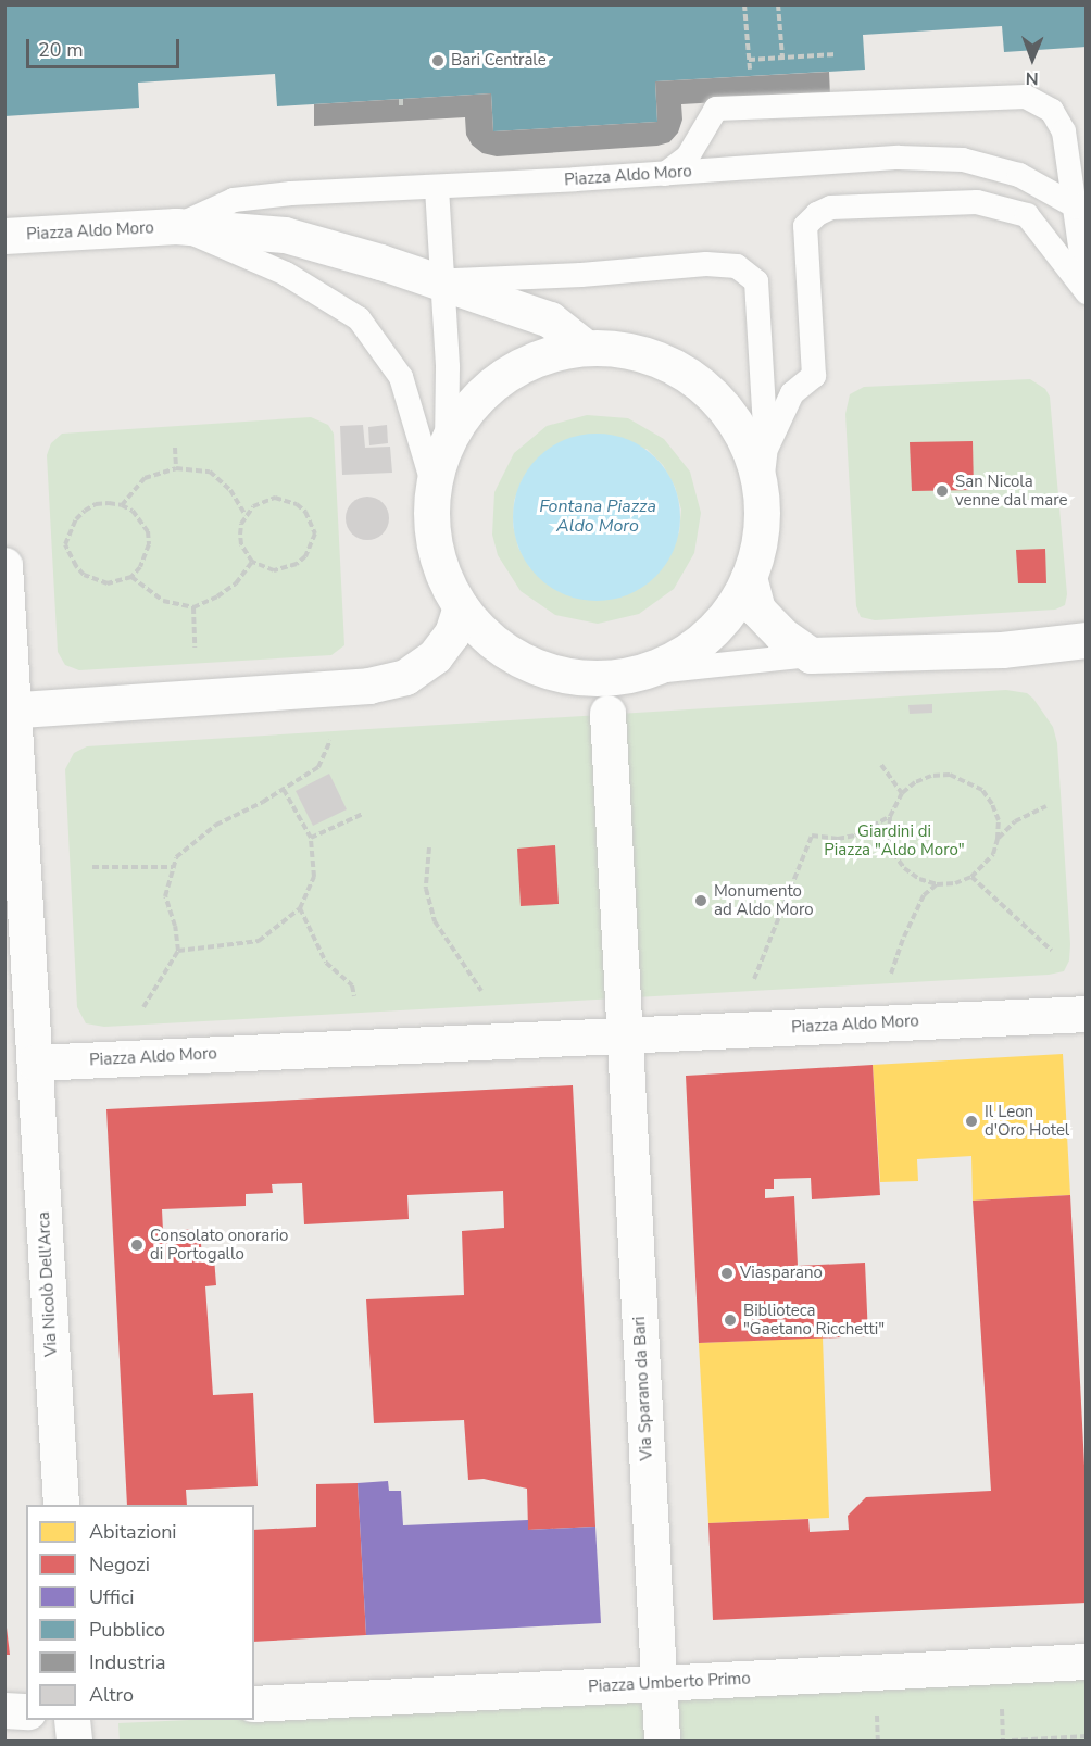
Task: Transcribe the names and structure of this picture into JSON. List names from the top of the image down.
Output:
{
  "streets": {
    "street": [
      "Piazza Aldo Moro",
      "Via Nicolò Dell'Arca",
      "Via Sparano da Bari",
      "Piazza Umberto Primo"
    ]
  },
  "crossings": [
    ["Piazza Aldo Moro", "Via Nicolò Dell'Arca"],
    ["Piazza Aldo Moro", "Via Sparano da Bari"],
    ["Via Sparano da Bari", "Piazza Umberto Primo"]
  ],
  "water": ["Fontana Piazza Aldo Moro"],
  "parks": ["Giardini di Piazza \"Aldo Moro\""],
  "places": [
    "Bari Centrale",
    "San Nicola venne dal mare",
    "Monumento ad Aldo Moro",
    "Il Leon d'Oro Hotel",
    "Consolato onorario di Portogallo",
    "Viasparano",
    "Biblioteca \"Gaetano Ricchetti\""
  ],
  "legend": [
    "Abitazioni",
    "Negozi",
    "Uffici",
    "Pubblico",
    "Industria",
    "Altro"
  ],
  "scale_bar": "20 m",
  "north": "bottom"
}
